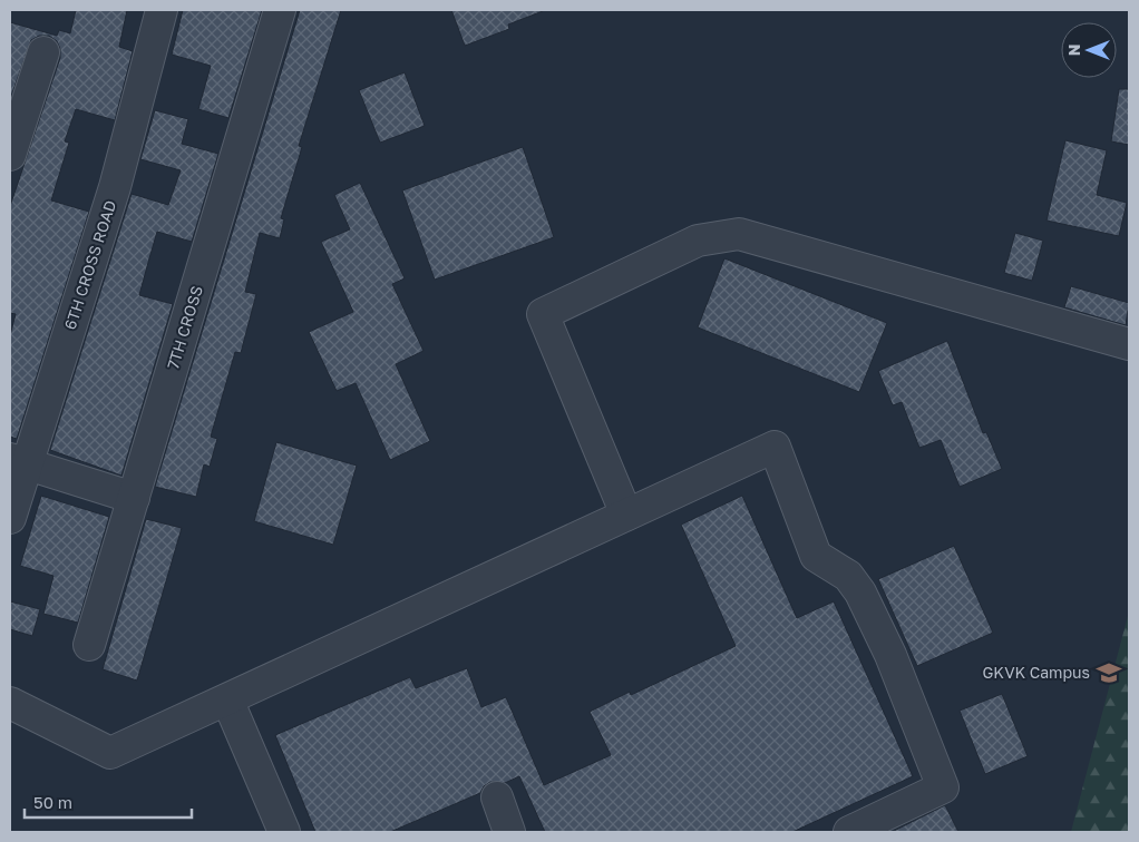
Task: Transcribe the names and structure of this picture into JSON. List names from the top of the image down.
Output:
{
  "streets": {
    "street": ["6TH CROSS ROAD", "7TH CROSS"]
  },
  "places": {
    "school or university": ["GKVK Campus"]
  },
  "scale_bar": "50 m",
  "north": "left"
}
